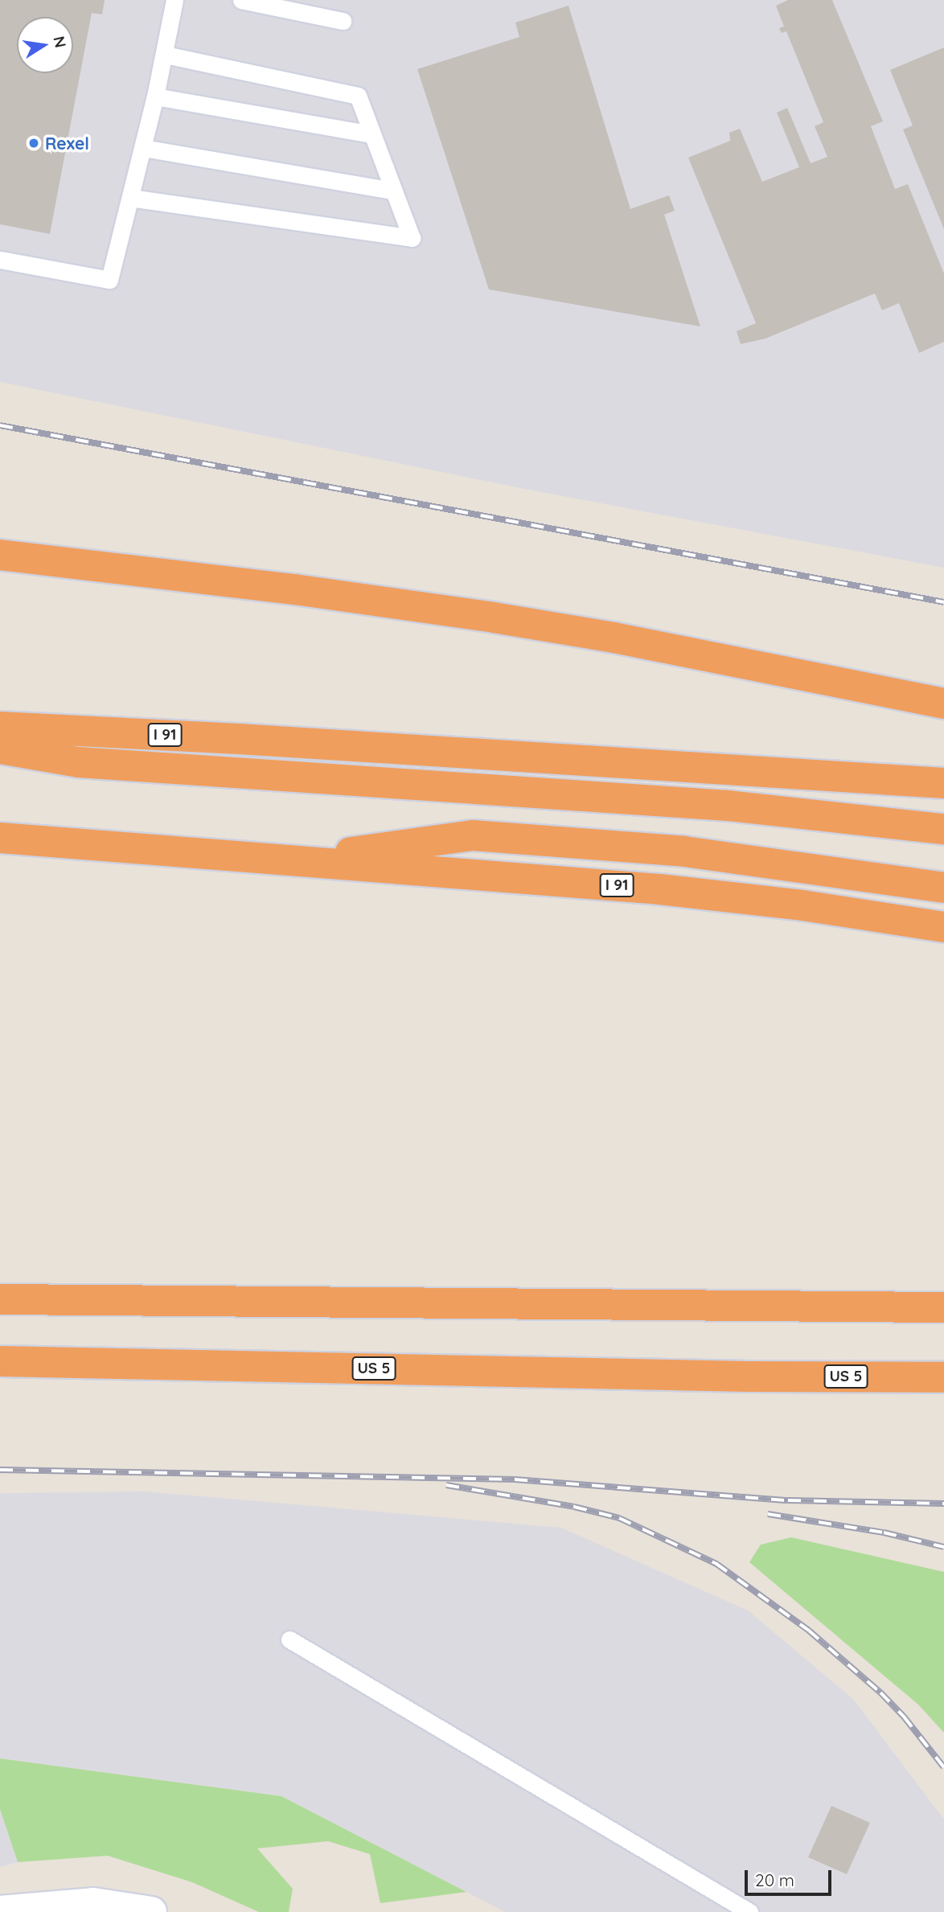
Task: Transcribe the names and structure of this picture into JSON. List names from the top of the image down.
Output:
{
  "streets": {
    "highway": ["I 91", "US 5"]
  },
  "places": ["Rexel"],
  "scale_bar": "20 m",
  "north": "right"
}
